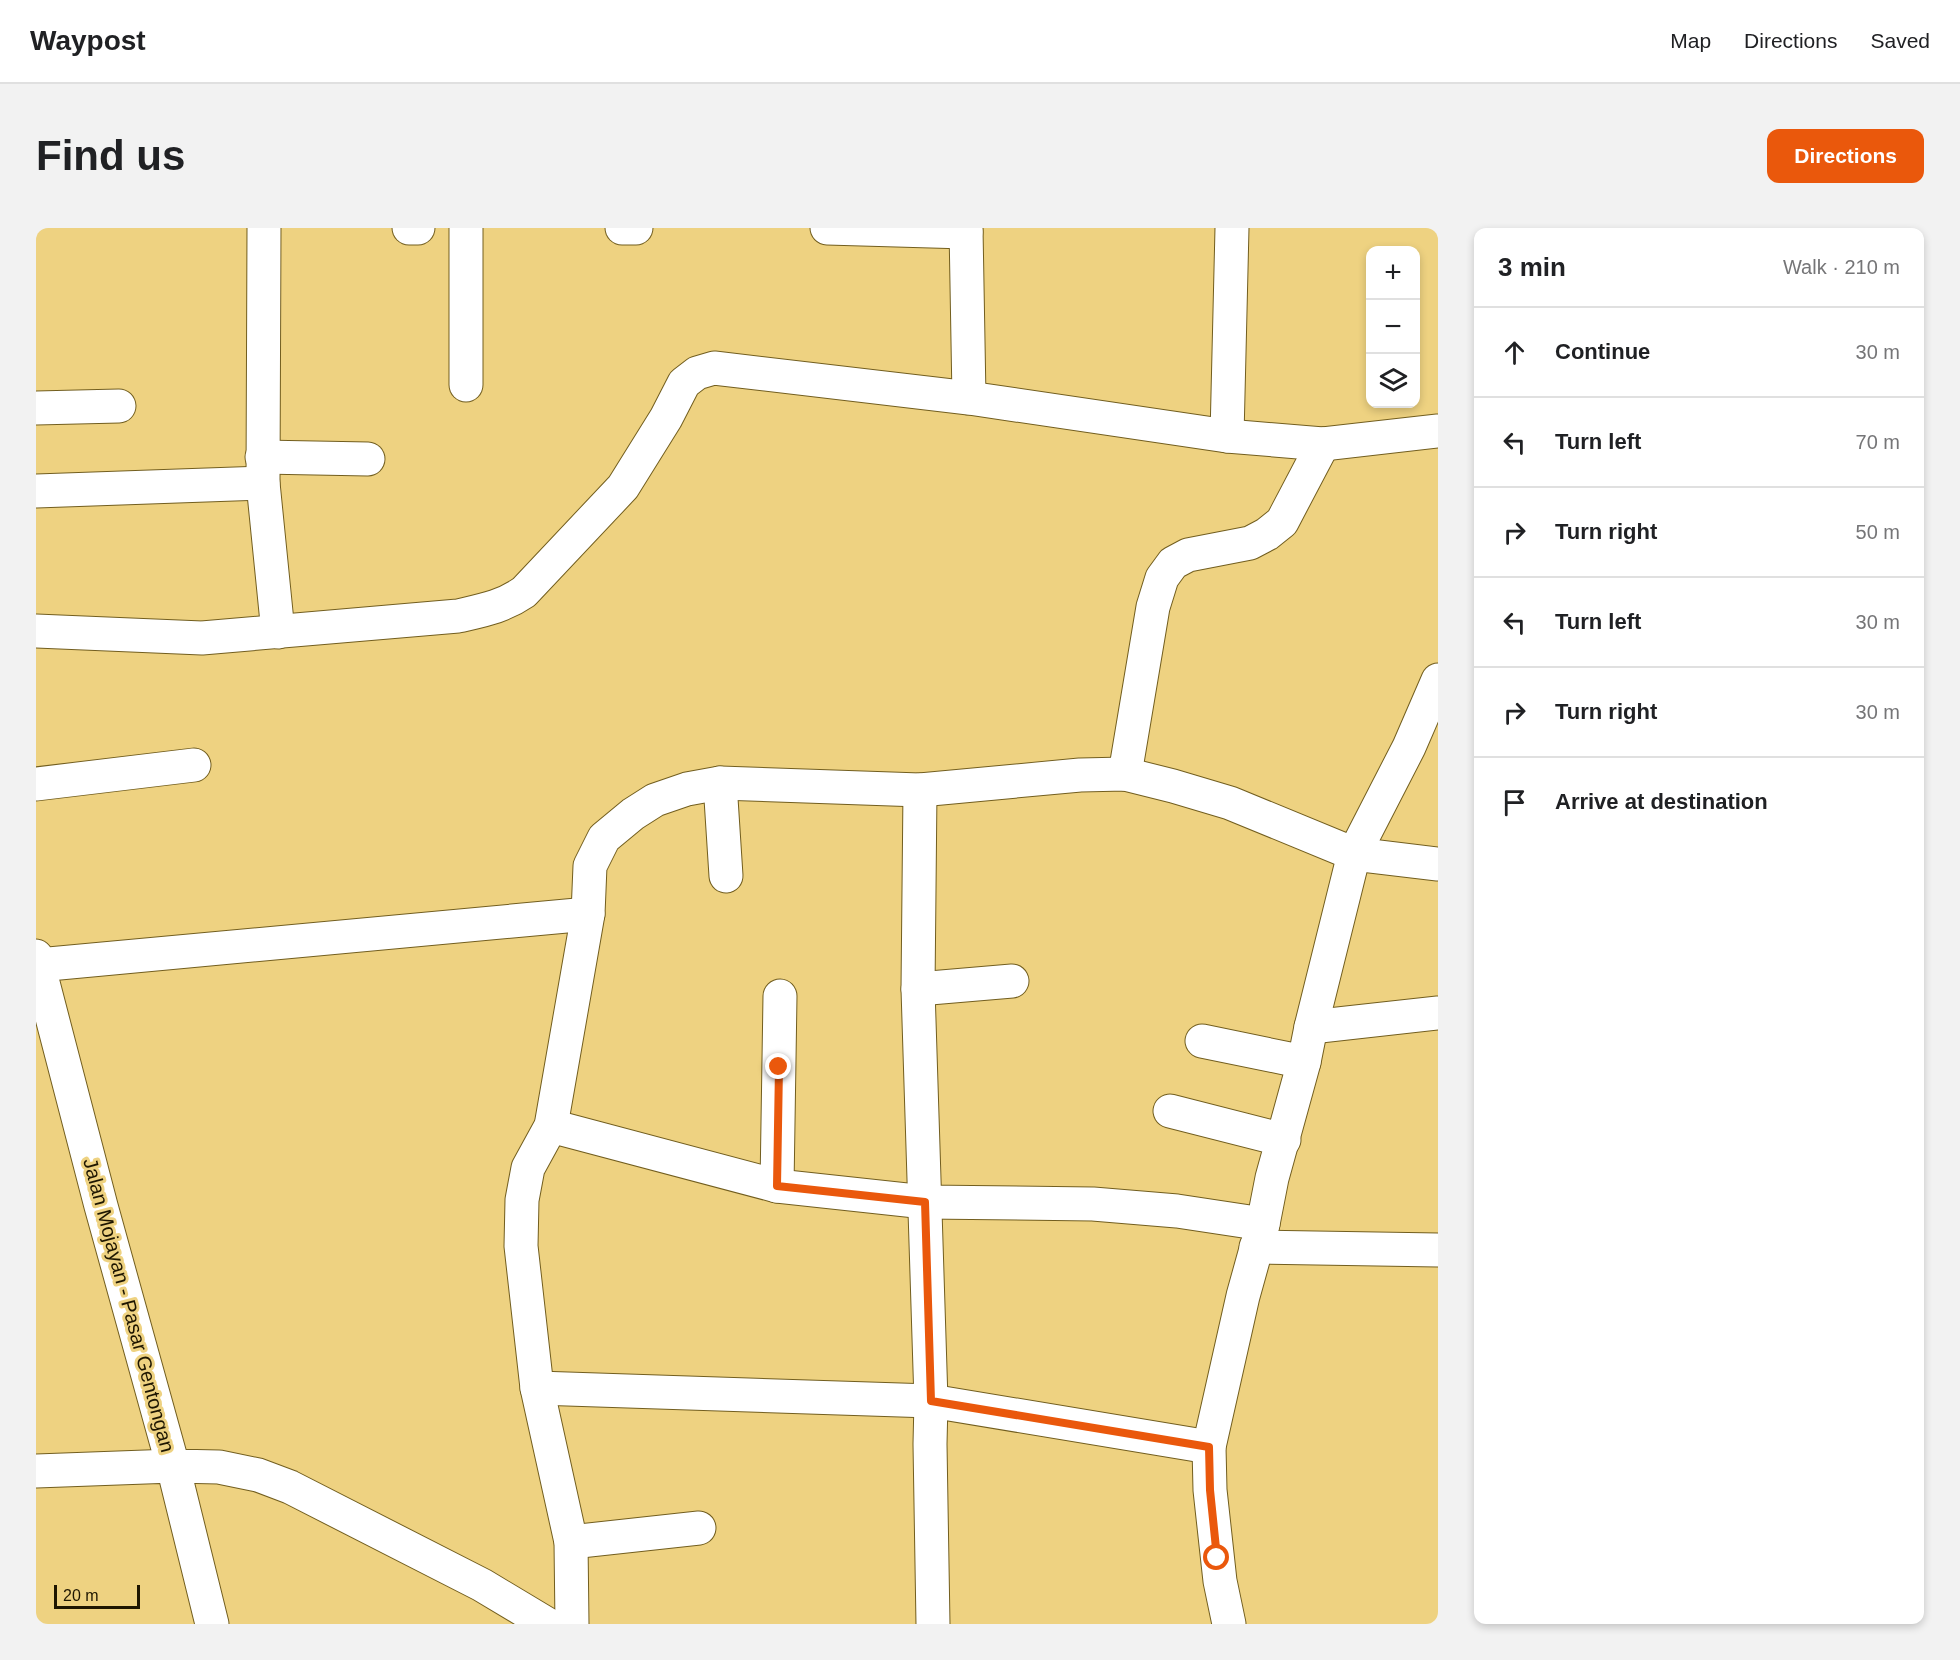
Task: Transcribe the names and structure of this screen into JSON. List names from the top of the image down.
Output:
{
  "streets": {
    "street": ["Jalan Mojayan - Pasar Gentongan"]
  },
  "scale_bar": "20 m",
  "page": {
    "header": "Waypost",
    "nav": ["Map", "Directions", "Saved"],
    "buttons": "Directions",
    "title": "Find us",
    "heading": ["3 min", "Walk · 210 m"],
    "map_buttons": ["+", "−"],
    "list": [
      ["Continue", "30 m"],
      ["Turn left", "70 m"],
      ["Turn right", "50 m"],
      ["Turn left", "30 m"],
      ["Turn right", "30 m"],
      "Arrive at destination"
    ],
    "scale": "20 m"
  }
}
